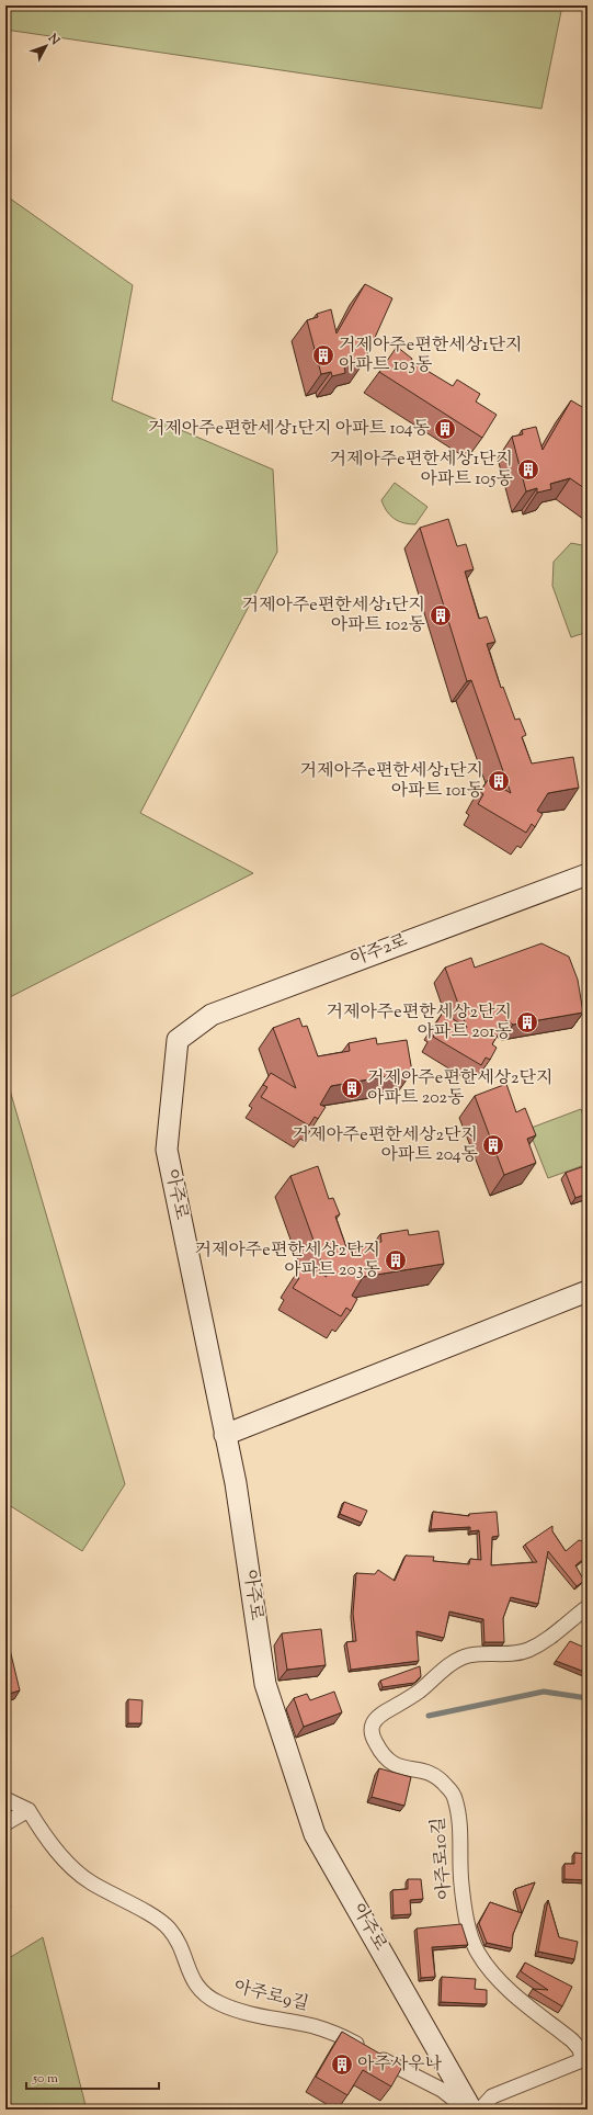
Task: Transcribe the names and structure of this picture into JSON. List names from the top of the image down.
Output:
{
  "streets": {
    "street": [
      "아주2로",
      "아주로",
      "아주로10길",
      "아주로9길"
    ]
  },
  "crossings": [
    ["아주2로", "아주로"]
  ],
  "places": {
    "building": [
      "거제아주e편한세상1단지 아파트 103동",
      "거제아주e편한세상1단지 아파트 104동",
      "거제아주e편한세상1단지 아파트 105동",
      "거제아주e편한세상1단지 아파트 102동",
      "거제아주e편한세상1단지 아파트 101동",
      "거제아주e편한세상2단지 아파트 201동",
      "거제아주e편한세상2단지 아파트 202동",
      "거제아주e편한세상2단지 아파트 204동",
      "거제아주e편한세상2단지 아파트 203동",
      "아주사우나"
    ]
  },
  "scale_bar": "50 m",
  "north": "top right"
}
